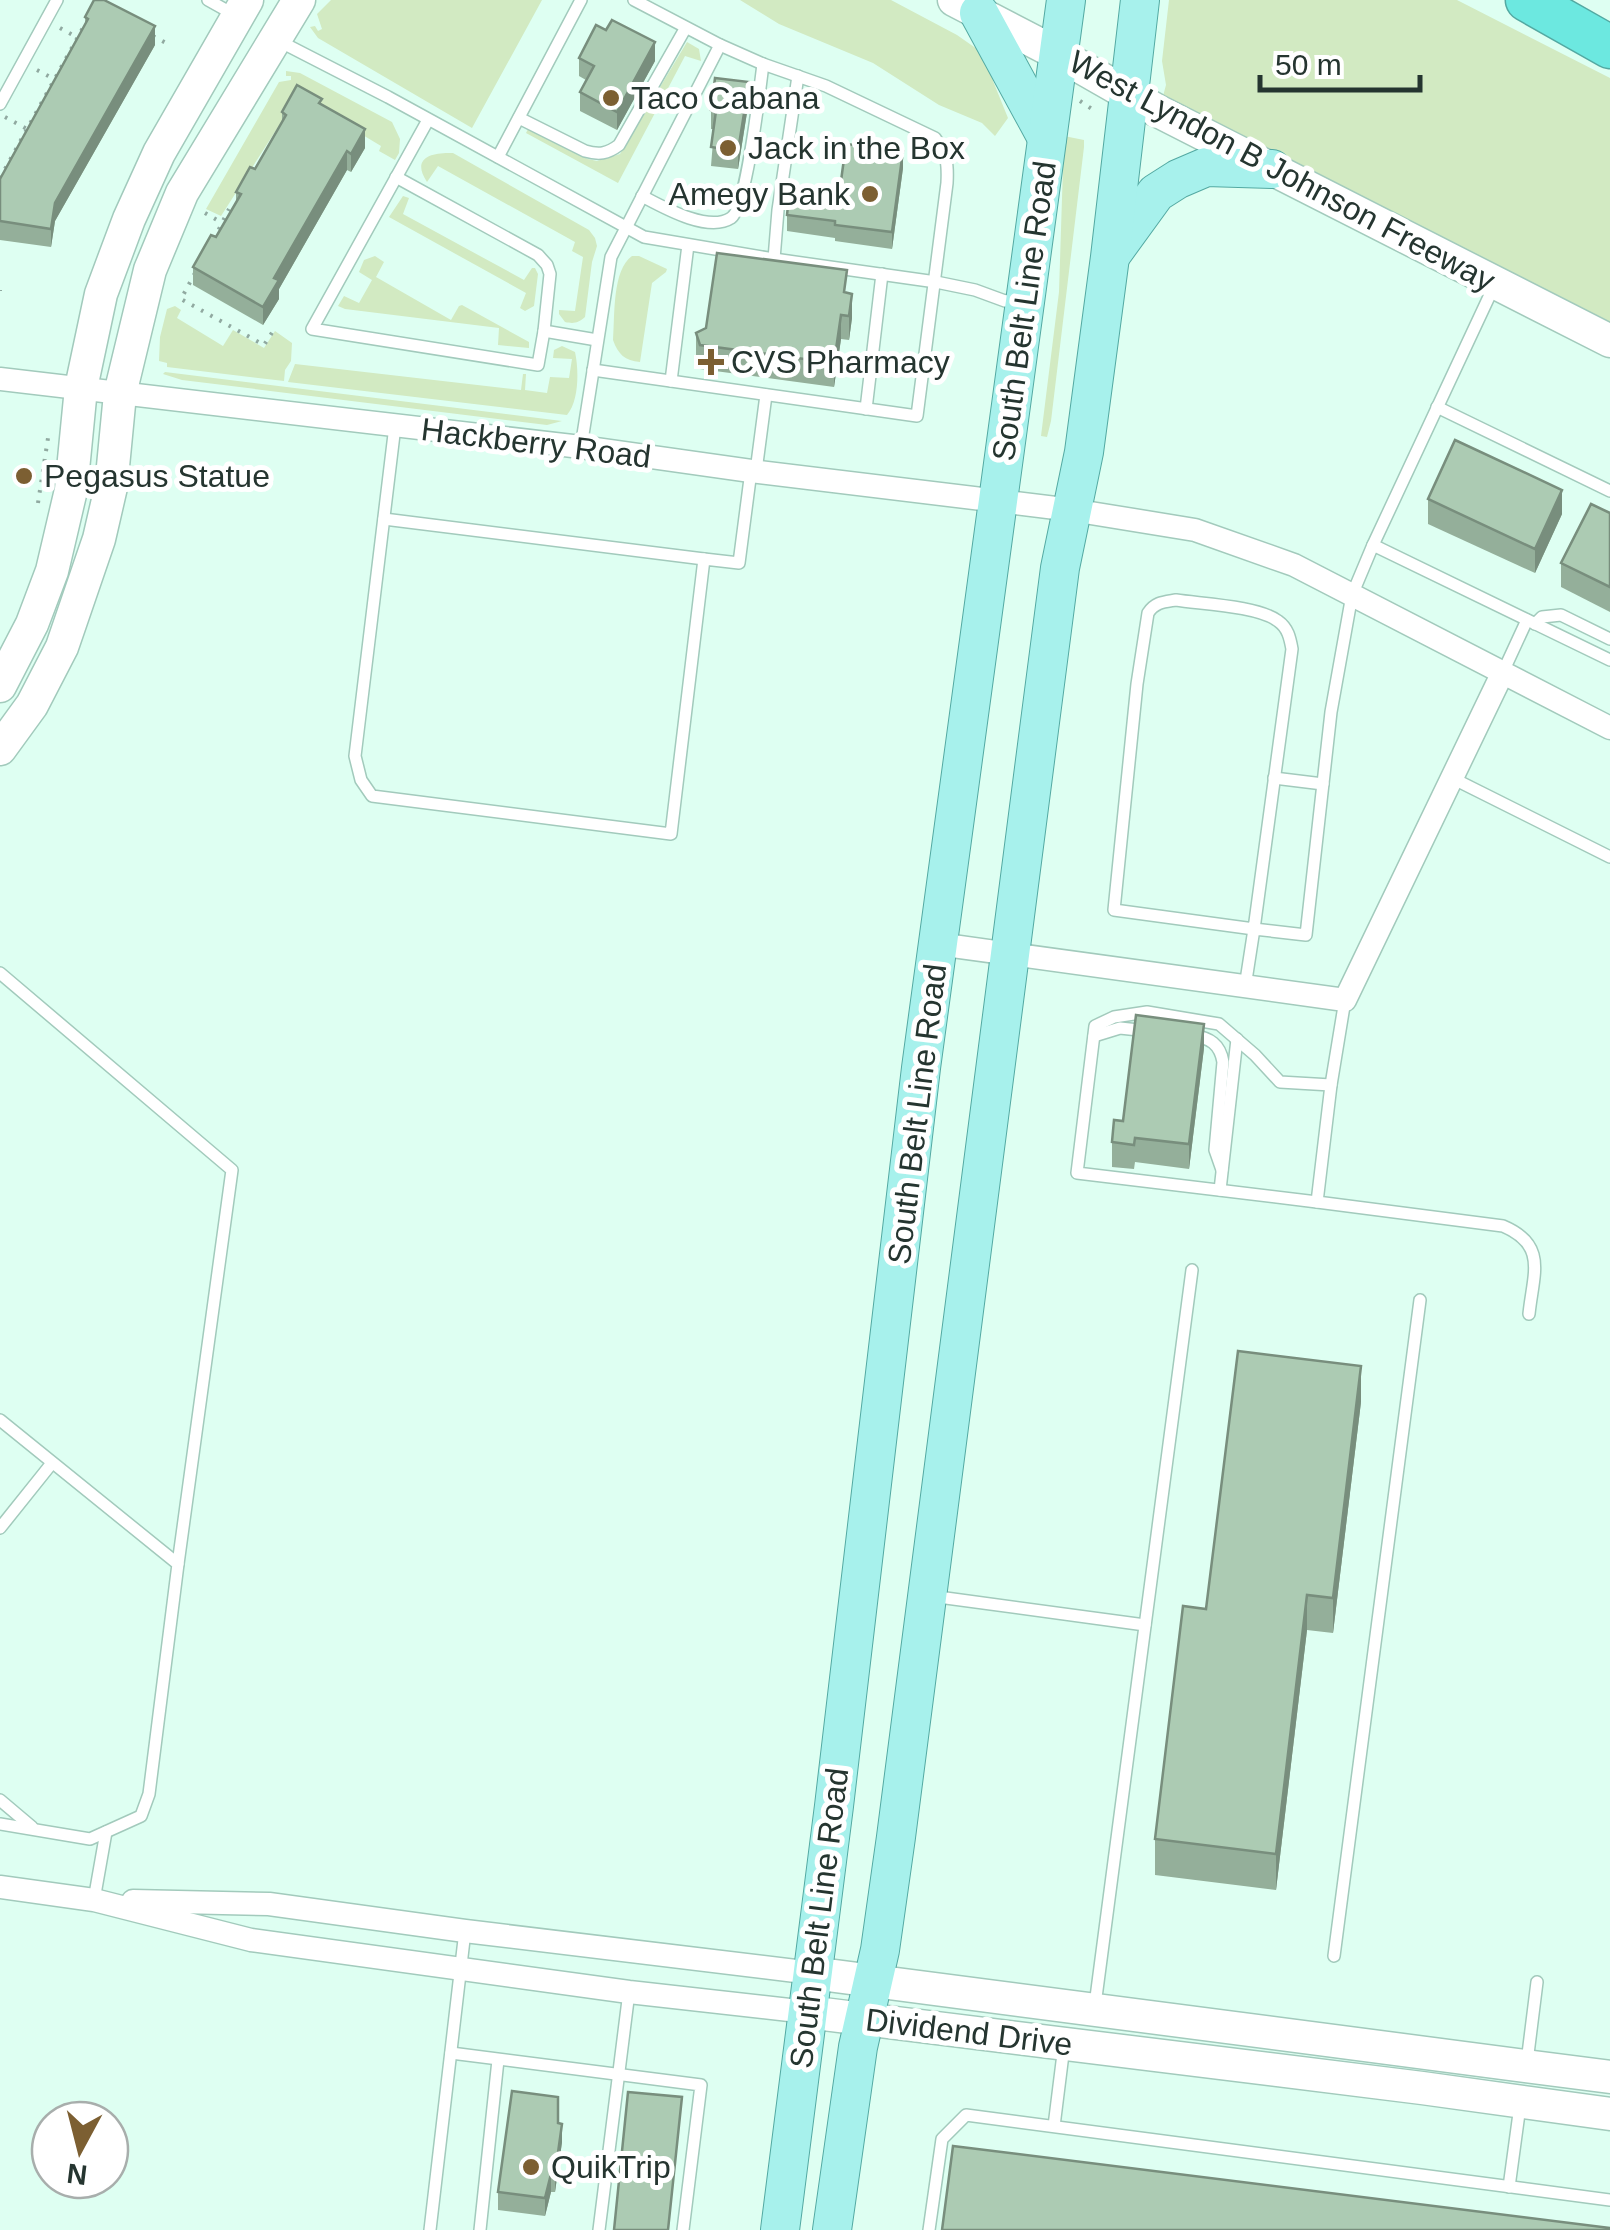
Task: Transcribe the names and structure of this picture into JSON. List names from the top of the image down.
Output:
{
  "streets": {
    "main road": ["South Belt Line Road"],
    "street": ["West Lyndon B Johnson Freeway", "Hackberry Road", "Dividend Drive"]
  },
  "crossings": [
    ["West Lyndon B Johnson Freeway", "South Belt Line Road"],
    ["South Belt Line Road", "Hackberry Road"],
    ["South Belt Line Road", "Dividend Drive"]
  ],
  "places": {
    "other": [
      "Taco Cabana",
      "Jack in the Box",
      "Amegy Bank",
      "Pegasus Statue",
      "QuikTrip"
    ],
    "health": ["CVS Pharmacy"]
  },
  "scale_bar": "50 m",
  "north": "bottom"
}
